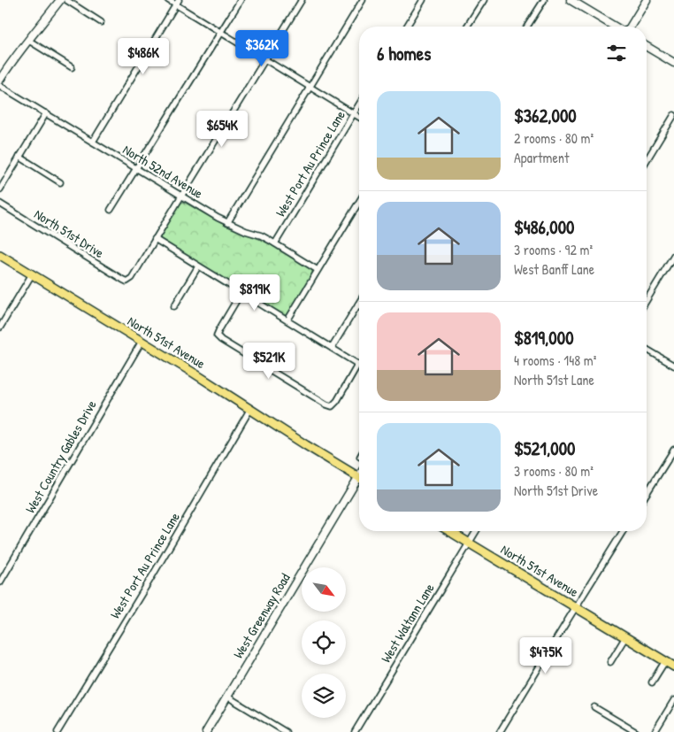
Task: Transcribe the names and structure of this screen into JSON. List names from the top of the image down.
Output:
{
  "streets": {
    "main road": ["North 51st Avenue", "West Greenway Road"],
    "street": [
      "West Port Au Prince Lane",
      "North 52nd Avenue",
      "North 51st Drive",
      "West Country Gables Drive",
      "West Waltann Lane"
    ]
  },
  "crossings": [
    ["West Port Au Prince Lane", "North 52nd Avenue"],
    ["West Port Au Prince Lane", "North 51st Avenue"],
    ["North 51st Avenue", "West Country Gables Drive"],
    ["North 51st Avenue", "West Waltann Lane"]
  ],
  "north": "bottom right",
  "page": {
    "heading": "6 homes",
    "price": [
      "$362K",
      "$486K",
      "$654K",
      "$819K",
      "$521K",
      "$475K"
    ],
    "list": [
      {
        "name": "$362,000",
        "note": "2 rooms · 80 m² · Apartment"
      },
      {
        "name": "$486,000",
        "note": "3 rooms · 92 m² · West Banff Lane"
      },
      {
        "name": "$819,000",
        "note": "4 rooms · 148 m² · North 51st Lane"
      },
      {
        "name": "$521,000",
        "note": "3 rooms · 80 m² · North 51st Drive"
      }
    ]
  }
}
